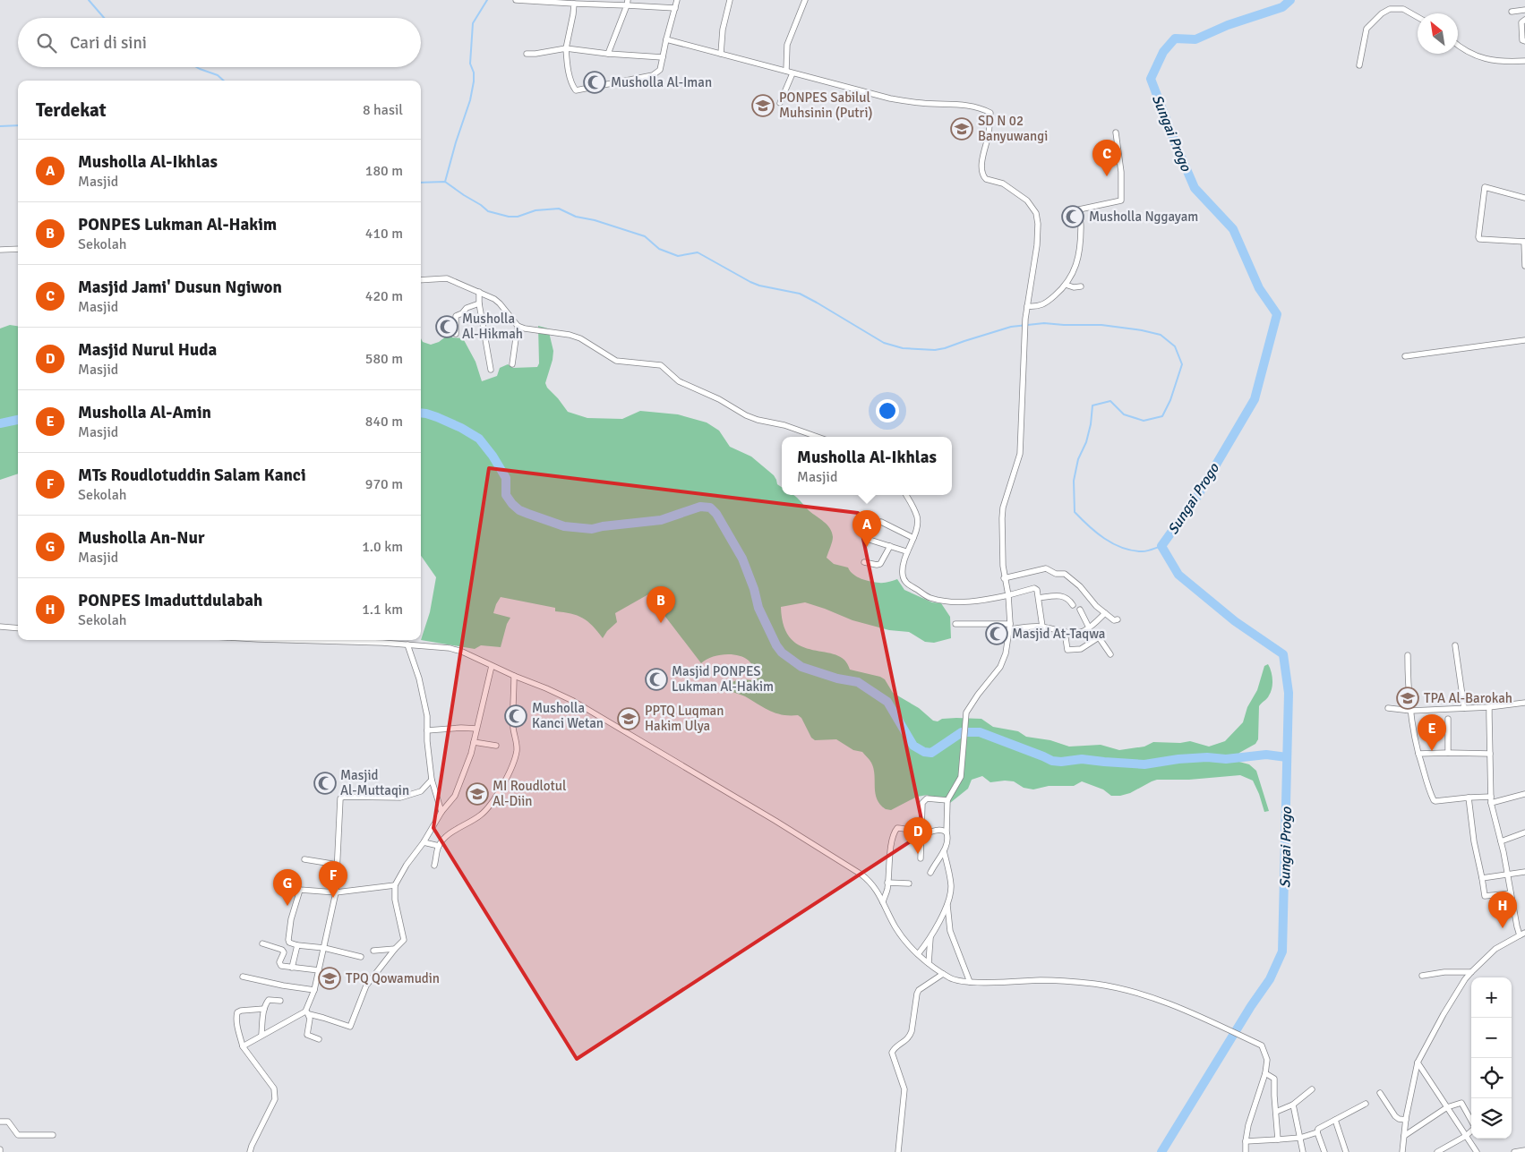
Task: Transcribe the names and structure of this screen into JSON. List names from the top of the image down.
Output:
{
  "water": ["Sungai Progo"],
  "places": {
    "mosque": [
      "Musholla Al-Iman",
      "Musholla Nggayam",
      "Musholla Al-Hikmah",
      "Masjid At-Taqwa",
      "Masjid PONPES Lukman Al-Hakim",
      "Musholla Kanci Wetan",
      "Masjid Al-Muttaqin"
    ],
    "school or university": [
      "PONPES Sabilul Muhsinin (Putri)",
      "SD N 02 Banyuwangi",
      "TPA Al-Barokah",
      "PPTQ Luqman Hakim Ulya",
      "MI Roudlotul Al-Diin",
      "TPQ Qowamudin"
    ]
  },
  "north": "top left",
  "page": {
    "search": "Cari di sini",
    "heading": ["Terdekat", "8 hasil"],
    "list": [
      {
        "mark": "A",
        "name": "Musholla Al-Ikhlas",
        "note": "Masjid",
        "value": "180 m"
      },
      {
        "mark": "B",
        "name": "PONPES Lukman Al-Hakim",
        "note": "Sekolah",
        "value": "410 m"
      },
      {
        "mark": "C",
        "name": "Masjid Jami' Dusun Ngiwon",
        "note": "Masjid",
        "value": "420 m"
      },
      {
        "mark": "D",
        "name": "Masjid Nurul Huda",
        "note": "Masjid",
        "value": "580 m"
      },
      {
        "mark": "E",
        "name": "Musholla Al-Amin",
        "note": "Masjid",
        "value": "840 m"
      },
      {
        "mark": "F",
        "name": "MTs Roudlotuddin Salam Kanci",
        "note": "Sekolah",
        "value": "970 m"
      },
      {
        "mark": "G",
        "name": "Musholla An-Nur",
        "note": "Masjid",
        "value": "1.0 km"
      },
      {
        "mark": "H",
        "name": "PONPES Imaduttdulabah",
        "note": "Sekolah",
        "value": "1.1 km"
      }
    ],
    "pins": [
      "C",
      "A",
      "B",
      "E",
      "D",
      "F",
      "G",
      "H"
    ],
    "popup": ["Musholla Al-Ikhlas", "Masjid"],
    "map_buttons": ["+", "−"]
  }
}
